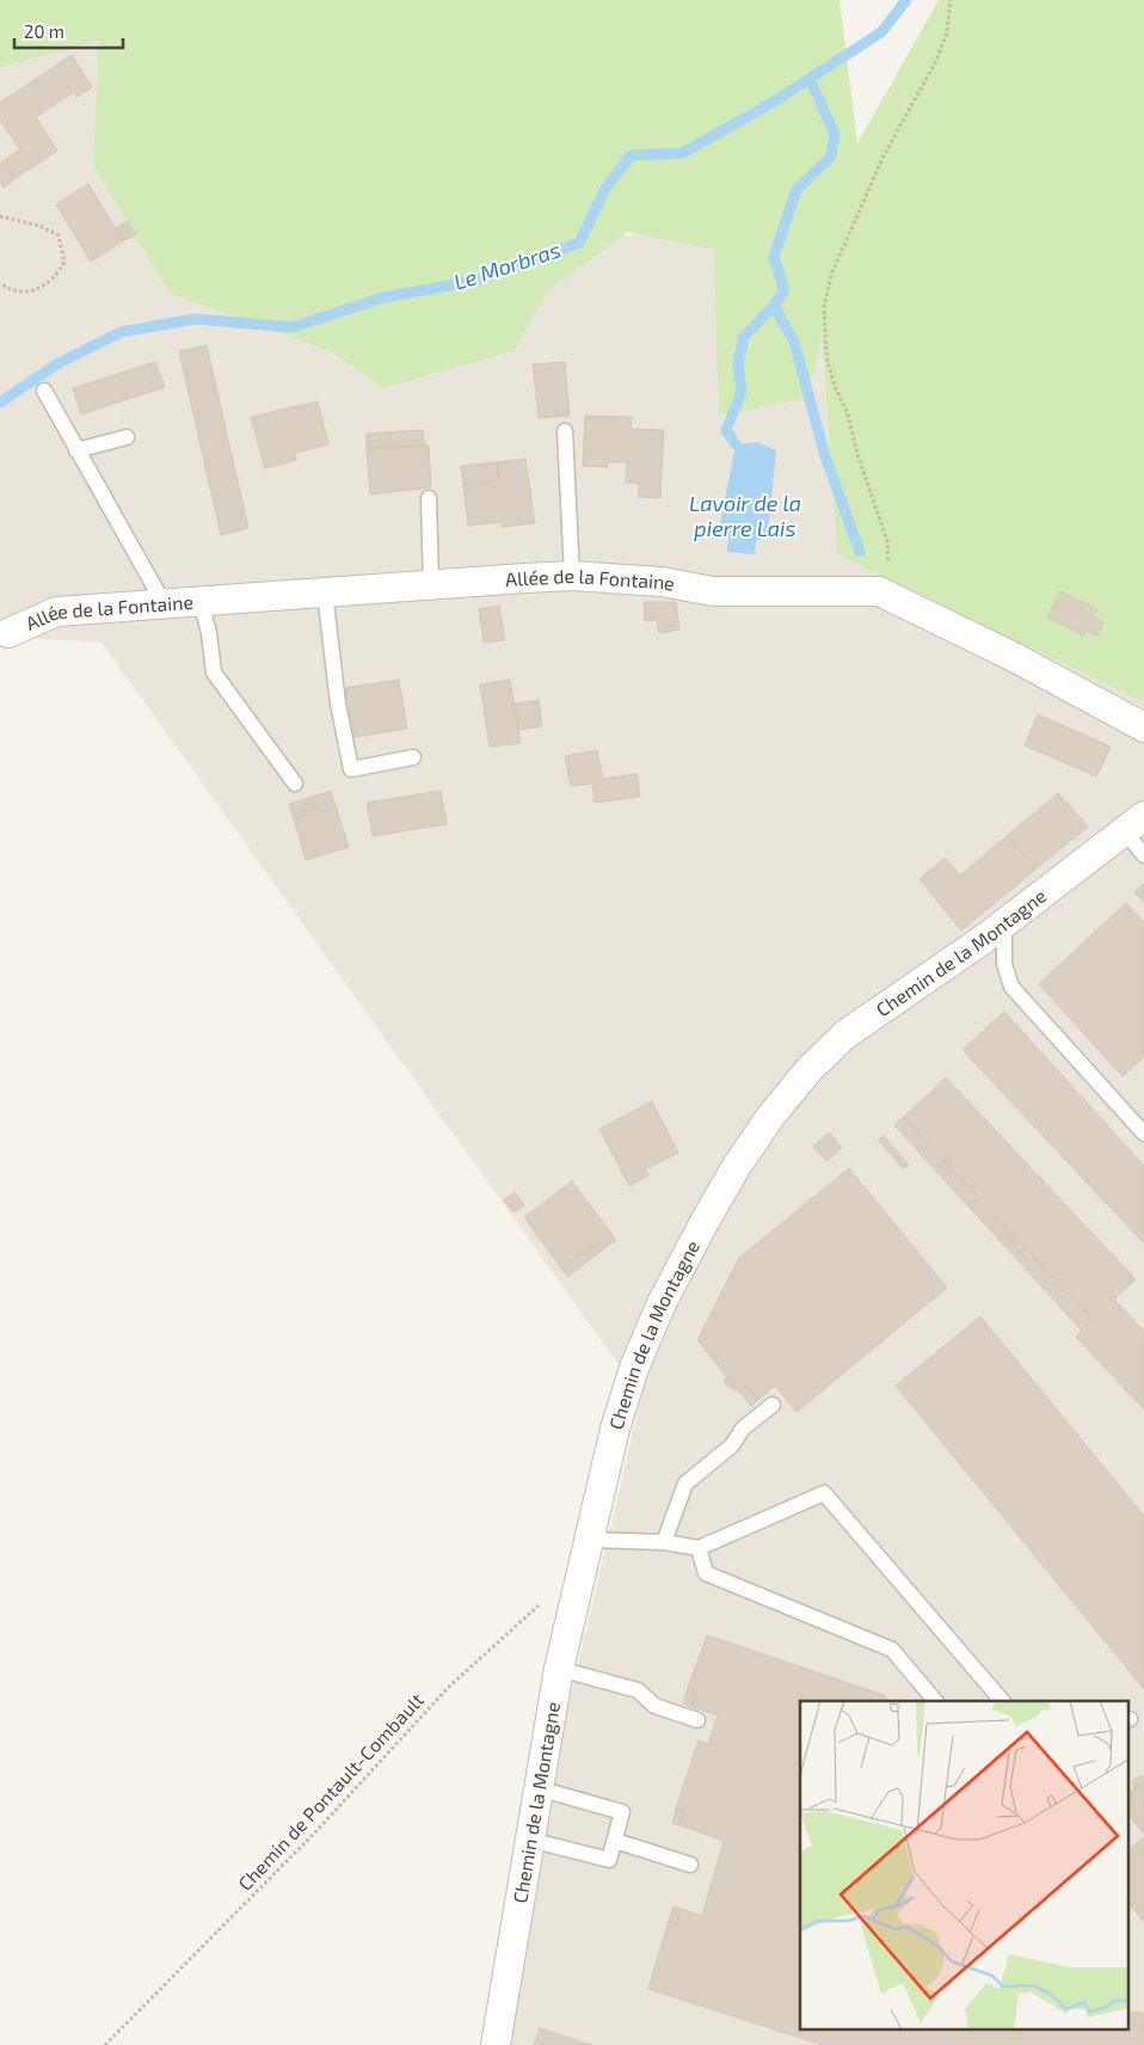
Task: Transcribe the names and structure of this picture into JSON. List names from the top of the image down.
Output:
{
  "streets": {
    "street": ["Allée de la Fontaine", "Chemin de la Montagne"],
    "path": ["Chemin de Pontault-Combault"]
  },
  "water": ["Le Morbras", "Lavoir de la pierre Lais"],
  "scale_bar": "20 m"
}
